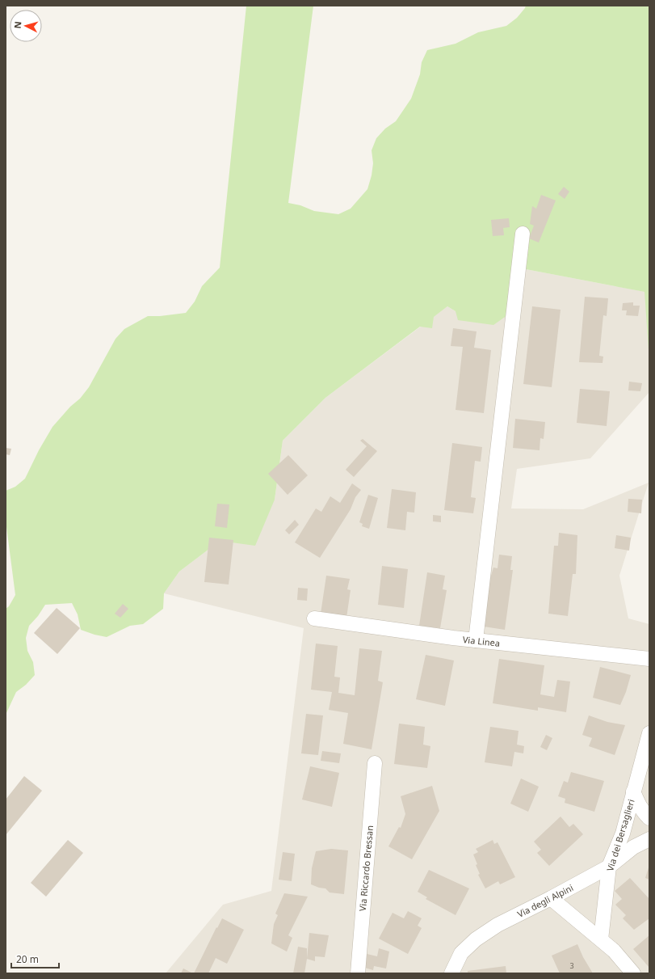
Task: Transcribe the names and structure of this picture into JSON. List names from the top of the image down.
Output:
{
  "streets": {
    "street": [
      "Via Linea",
      "Via dei Bersaglieri",
      "Via Riccardo Bressan",
      "Via degli Alpini"
    ]
  },
  "crossings": [
    ["Via dei Bersaglieri", "Via degli Alpini"]
  ],
  "house_numbers": ["3"],
  "scale_bar": "20 m",
  "north": "left"
}
